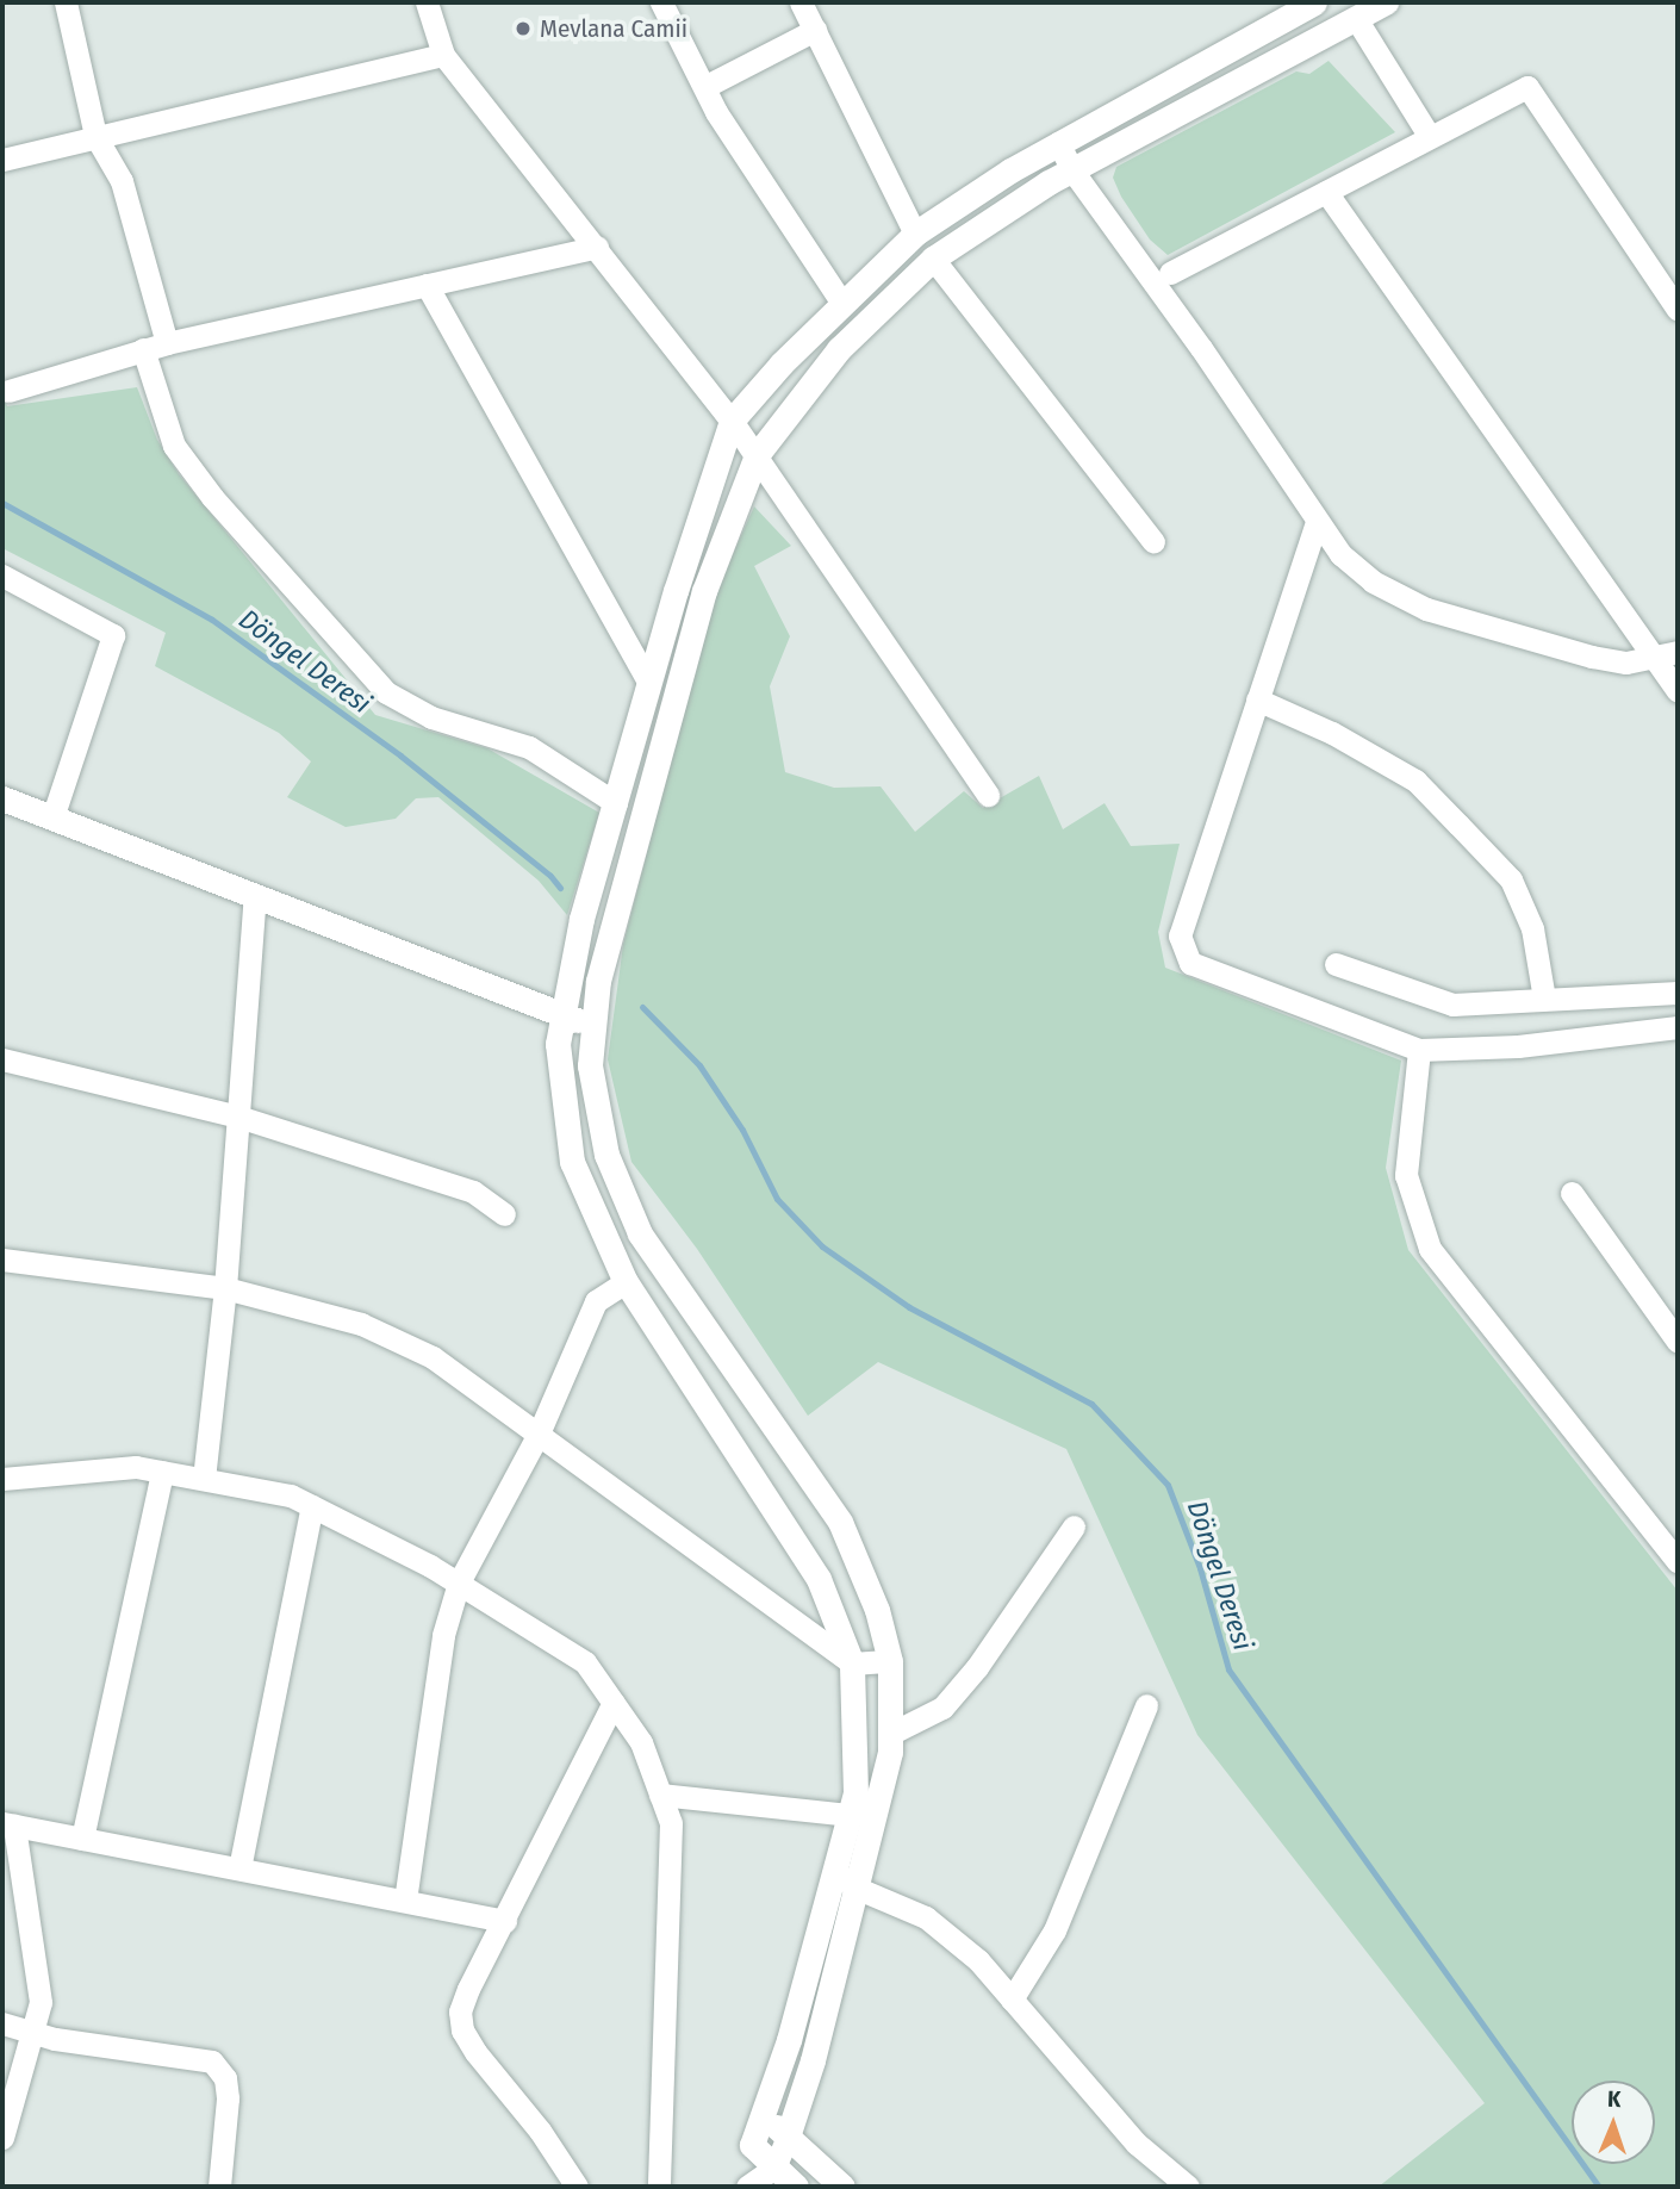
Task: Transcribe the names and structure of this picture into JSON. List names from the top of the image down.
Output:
{
  "water": ["Döngel Deresi"],
  "places": ["Mevlana Camii"],
  "north": "top"
}
